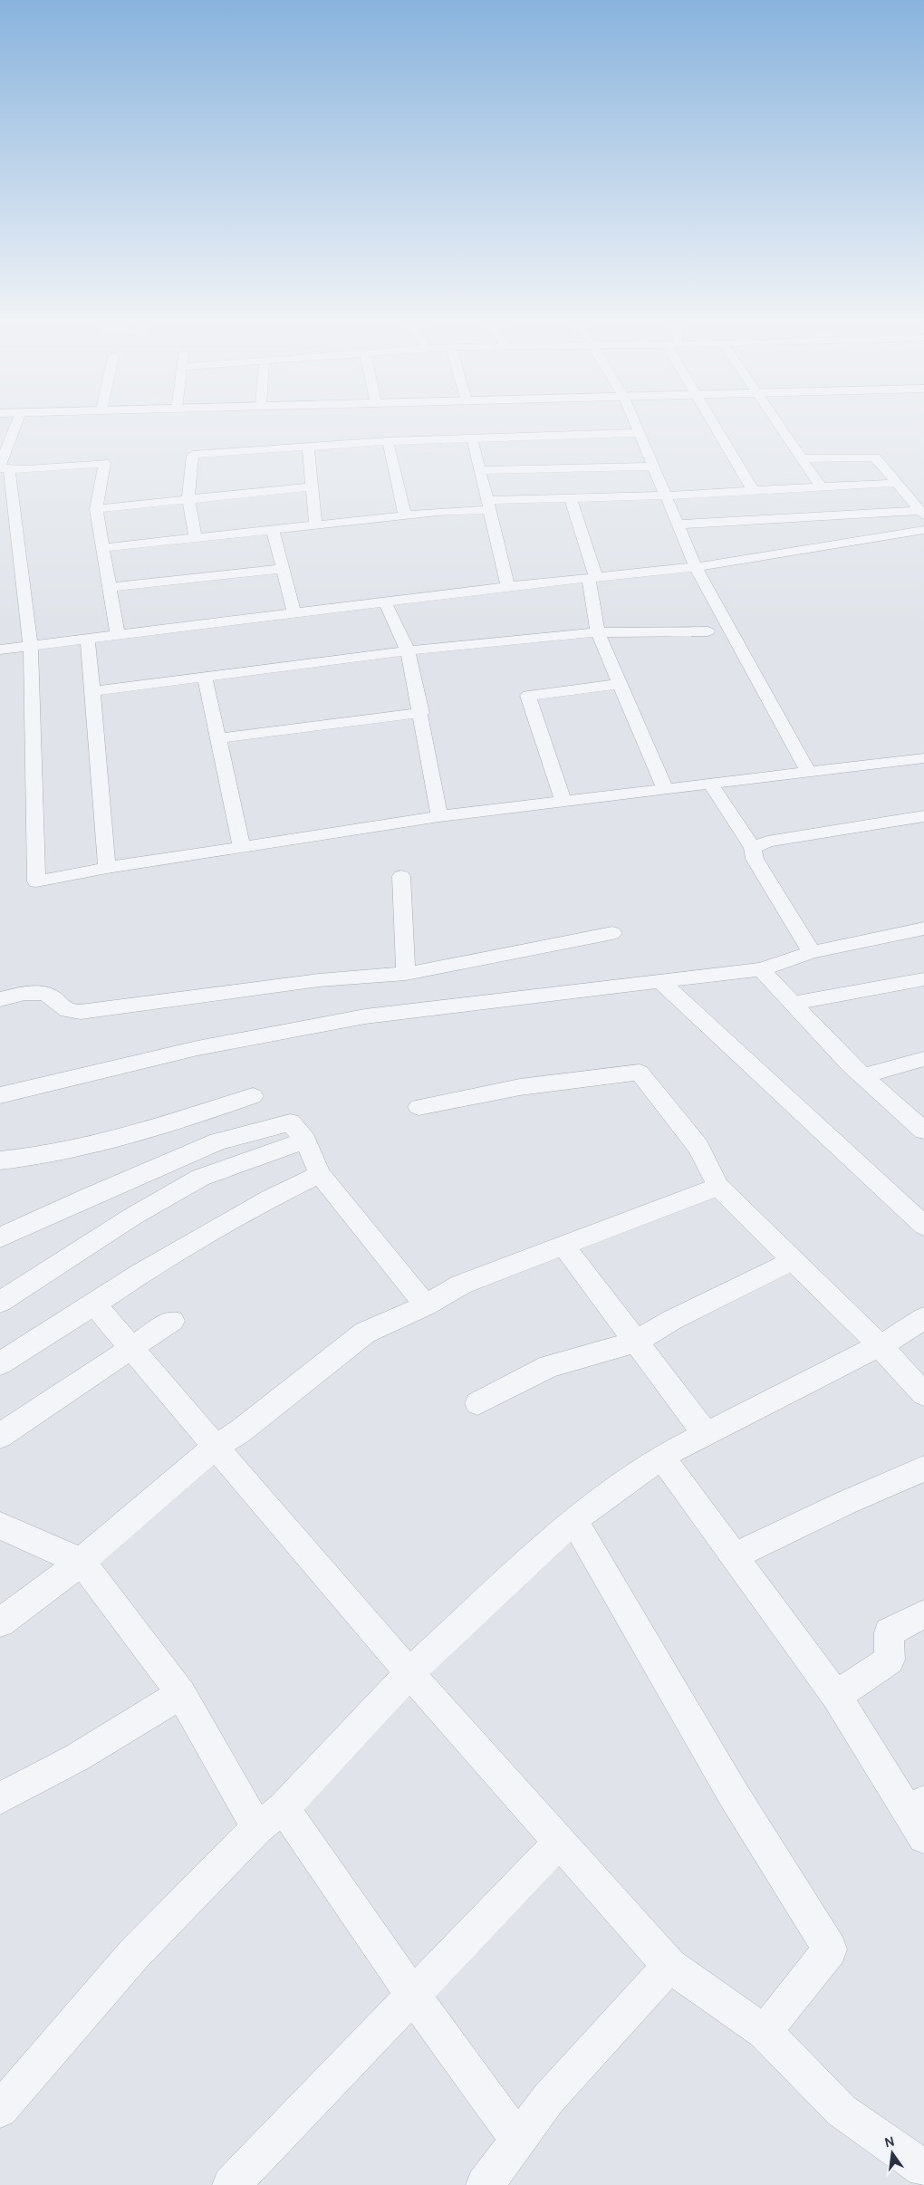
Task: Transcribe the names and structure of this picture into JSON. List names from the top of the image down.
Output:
{
  "north": "top"
}
